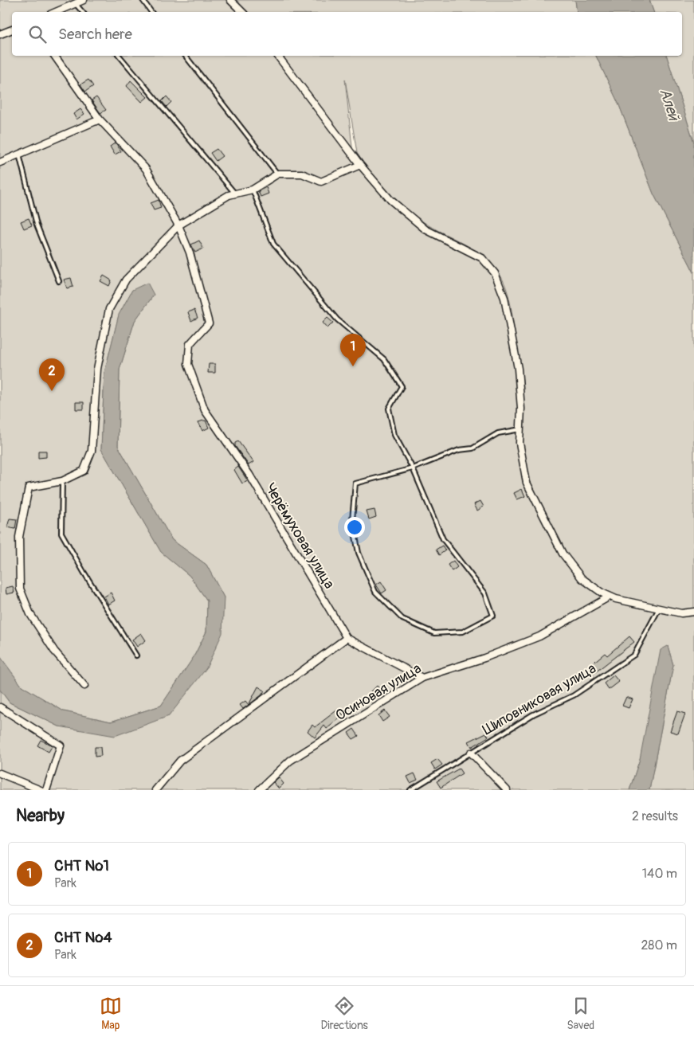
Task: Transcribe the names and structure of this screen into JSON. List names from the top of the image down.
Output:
{
  "streets": {
    "street": ["Черёмуховая улица", "Осиновая улица"],
    "lane": ["Шиповниковая улица"]
  },
  "water": ["Алей"],
  "page": {
    "search": "Search here",
    "pins": ["1", "2"],
    "heading": ["Nearby", "2 results"],
    "list": [
      {
        "mark": "1",
        "name": "СНТ №1",
        "note": "Park",
        "value": "140 m"
      },
      {
        "mark": "2",
        "name": "СНТ №4",
        "note": "Park",
        "value": "280 m"
      }
    ],
    "nav": ["Map", "Directions", "Saved"]
  }
}
